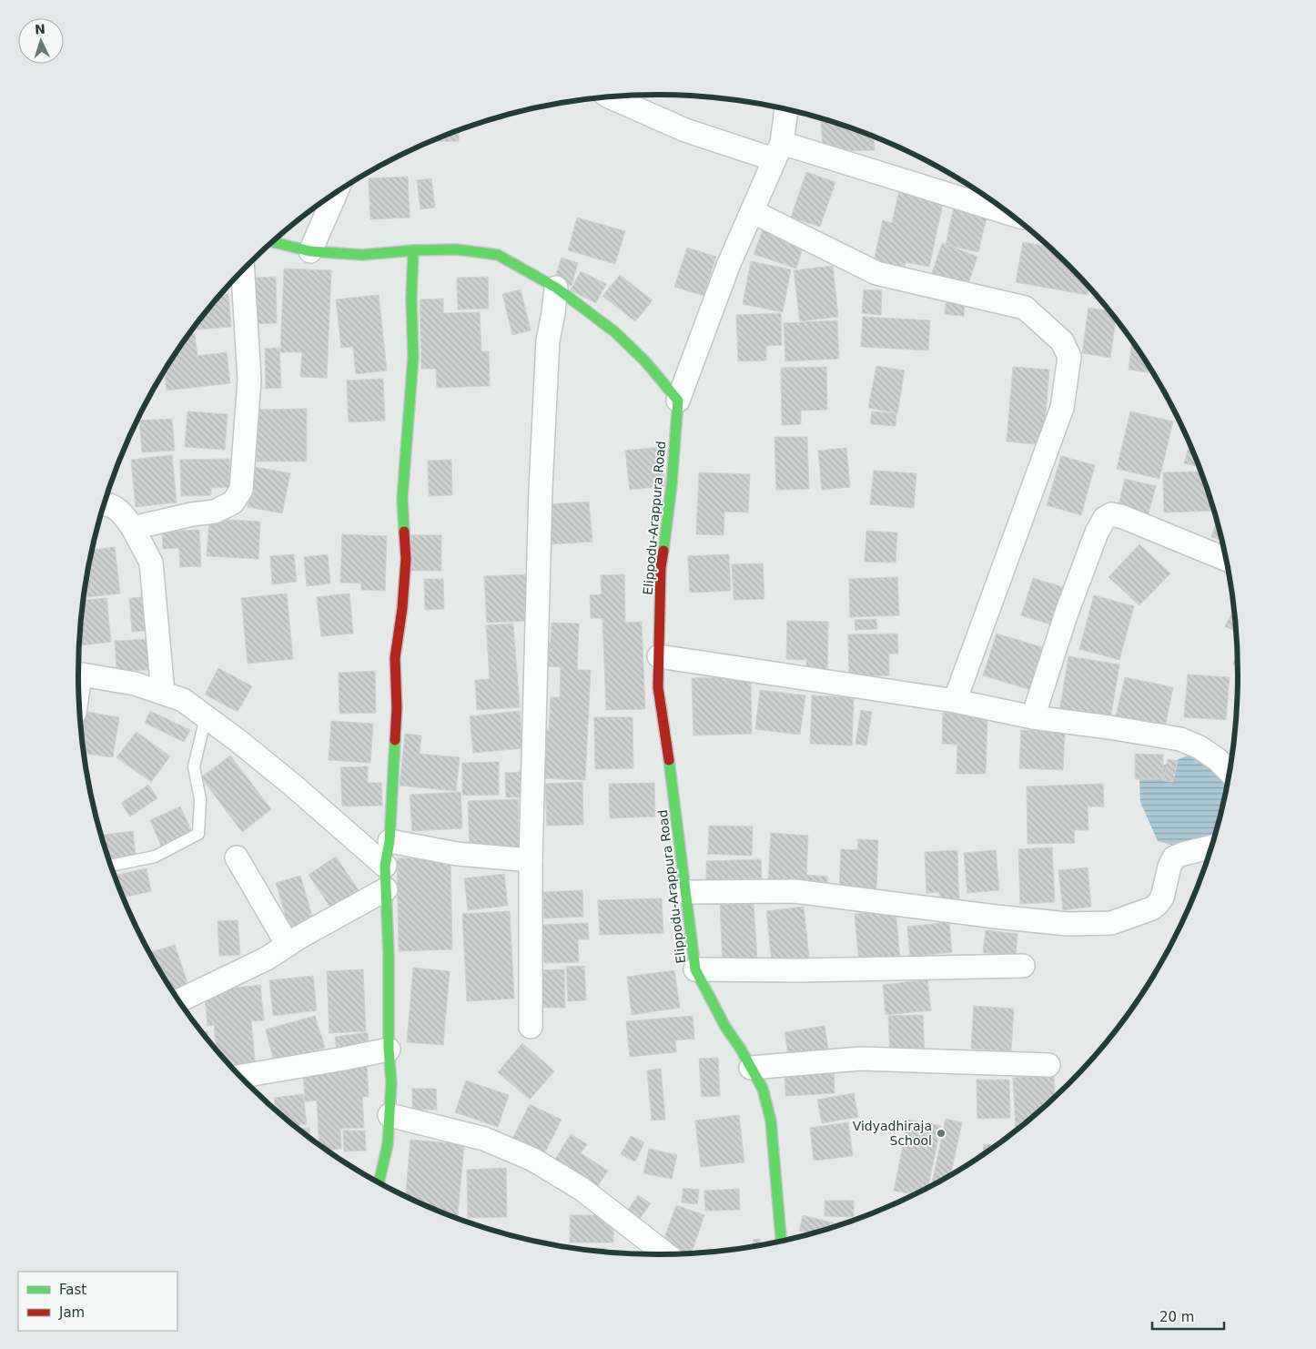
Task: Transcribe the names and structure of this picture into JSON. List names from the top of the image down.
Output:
{
  "streets": {
    "street": ["Elippodu-Arappura Road"]
  },
  "places": ["Vidyadhiraja School"],
  "legend": ["Fast", "Jam"],
  "scale_bar": "20 m",
  "north": "top"
}
